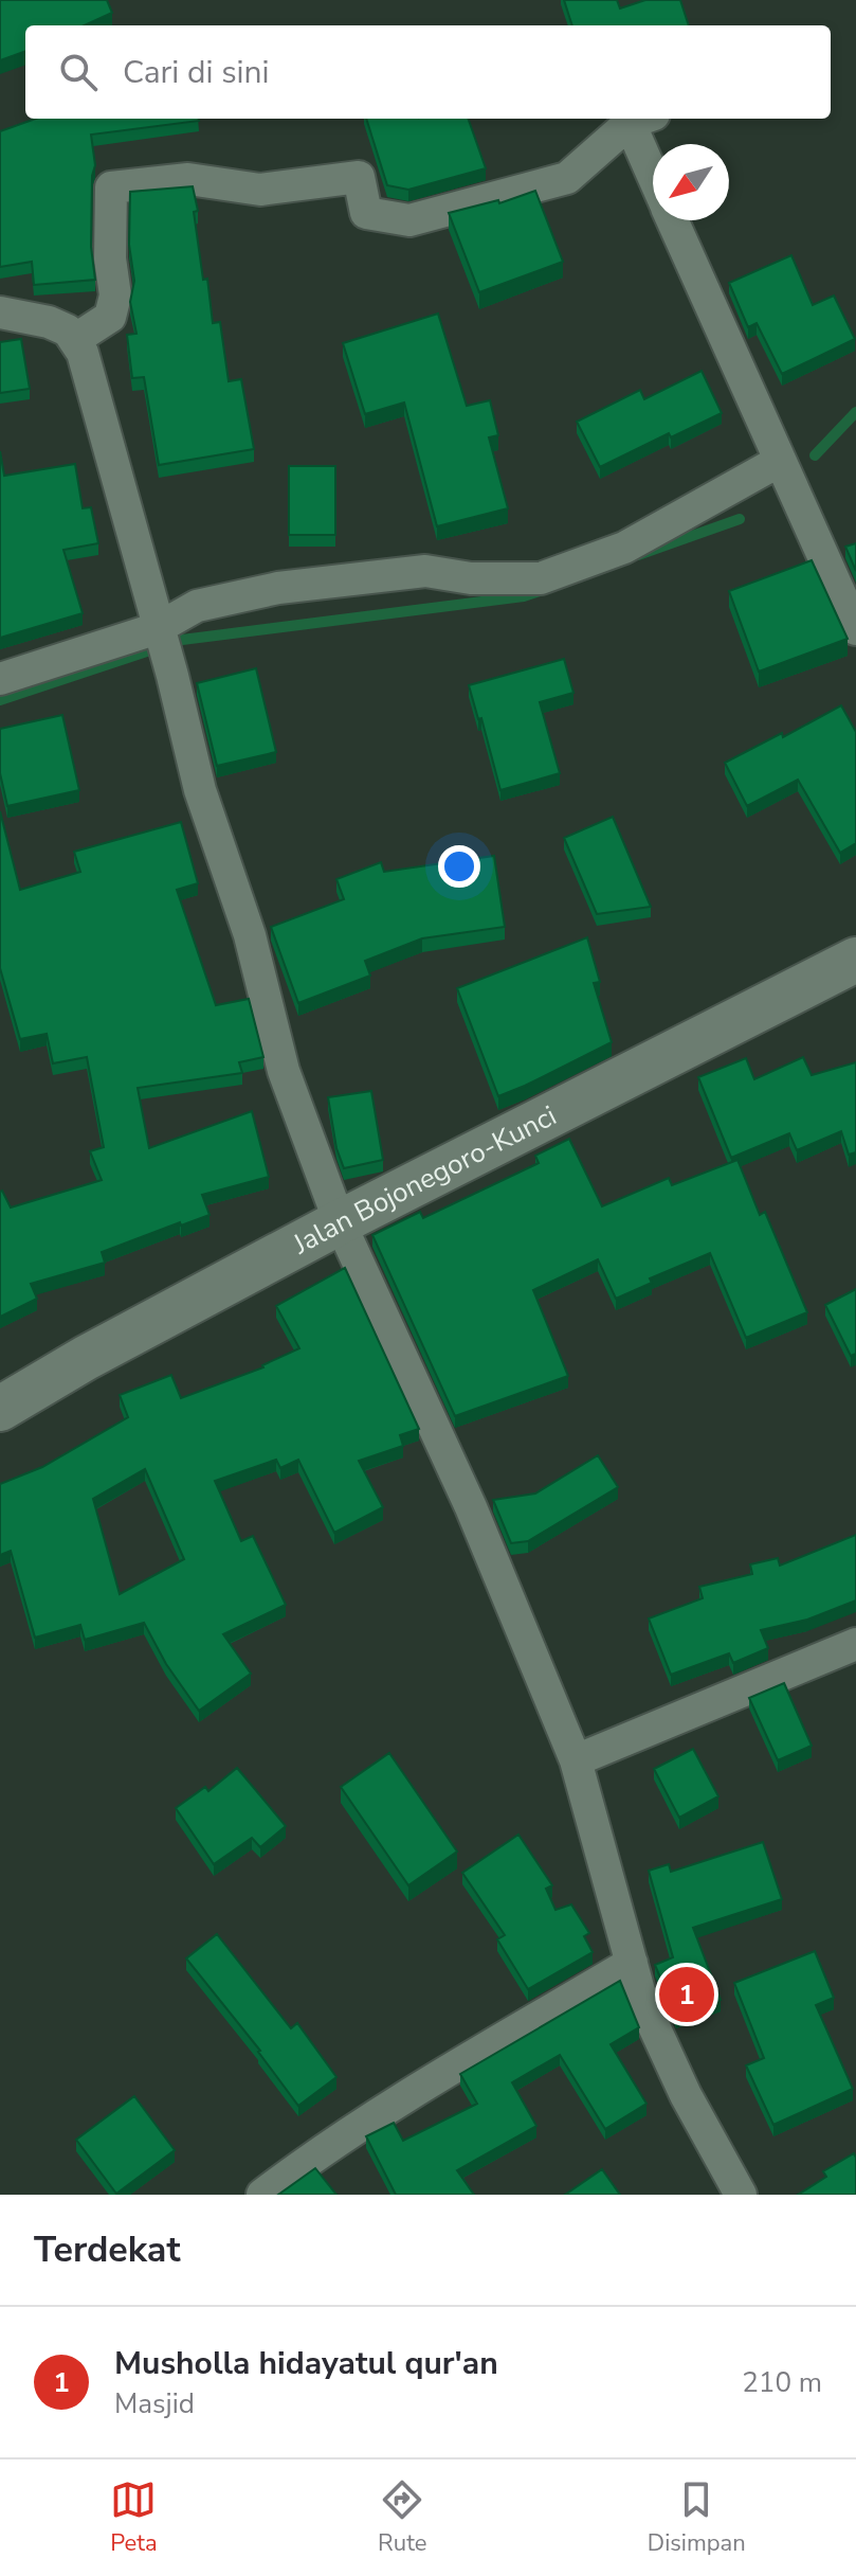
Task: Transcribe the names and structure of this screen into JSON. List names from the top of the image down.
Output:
{
  "streets": {
    "main road": ["Jalan Bojonegoro-Kunci"]
  },
  "north": "bottom left",
  "page": {
    "search": "Cari di sini",
    "pins": "1",
    "heading": "Terdekat",
    "list": [
      {
        "mark": "1",
        "name": "Musholla hidayatul qur'an",
        "note": "Masjid",
        "value": "210 m"
      }
    ],
    "nav": ["Peta", "Rute", "Disimpan"]
  }
}
